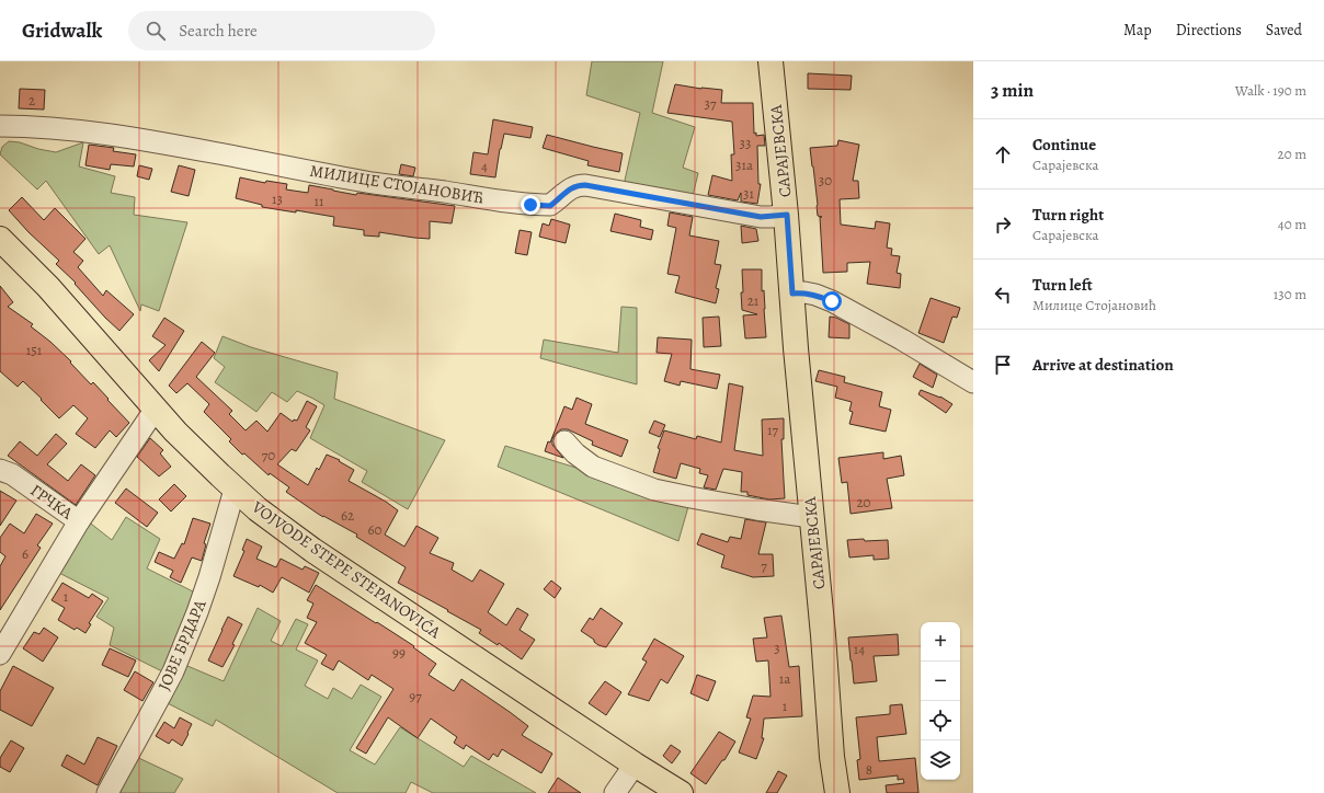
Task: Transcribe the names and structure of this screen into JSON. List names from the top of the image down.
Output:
{
  "streets": {
    "main road": ["САРАЈЕВСКА", "VOJVODE STEPE STEPANOVIĆA"],
    "street": ["МИЛИЦЕ СТОЈАНОВИЋ", "ГРЧКА", "ЈОВЕ БРДАРА"]
  },
  "crossings": [
    ["САРАЈЕВСКА", "МИЛИЦЕ СТОЈАНОВИЋ"],
    ["VOJVODE STEPE STEPANOVIĆA", "ЈОВЕ БРДАРА"]
  ],
  "house_numbers": [
    "2",
    "37",
    "33",
    "31a",
    "4",
    "30",
    "31",
    "13",
    "11",
    "21",
    "151",
    "17",
    "70",
    "20",
    "62",
    "60",
    "6",
    "7",
    "1",
    "3",
    "14",
    "99",
    "1a",
    "97",
    "1",
    "8"
  ],
  "page": {
    "header": "Gridwalk",
    "search": "Search here",
    "nav": ["Map", "Directions", "Saved"],
    "heading": ["3 min", "Walk · 190 m"],
    "list": [
      ["Continue", "Сарајевска", "20 m"],
      ["Turn right", "Сарајевска", "40 m"],
      ["Turn left", "Милице Стојановић", "130 m"],
      "Arrive at destination"
    ],
    "map_buttons": ["+", "−"]
  }
}
